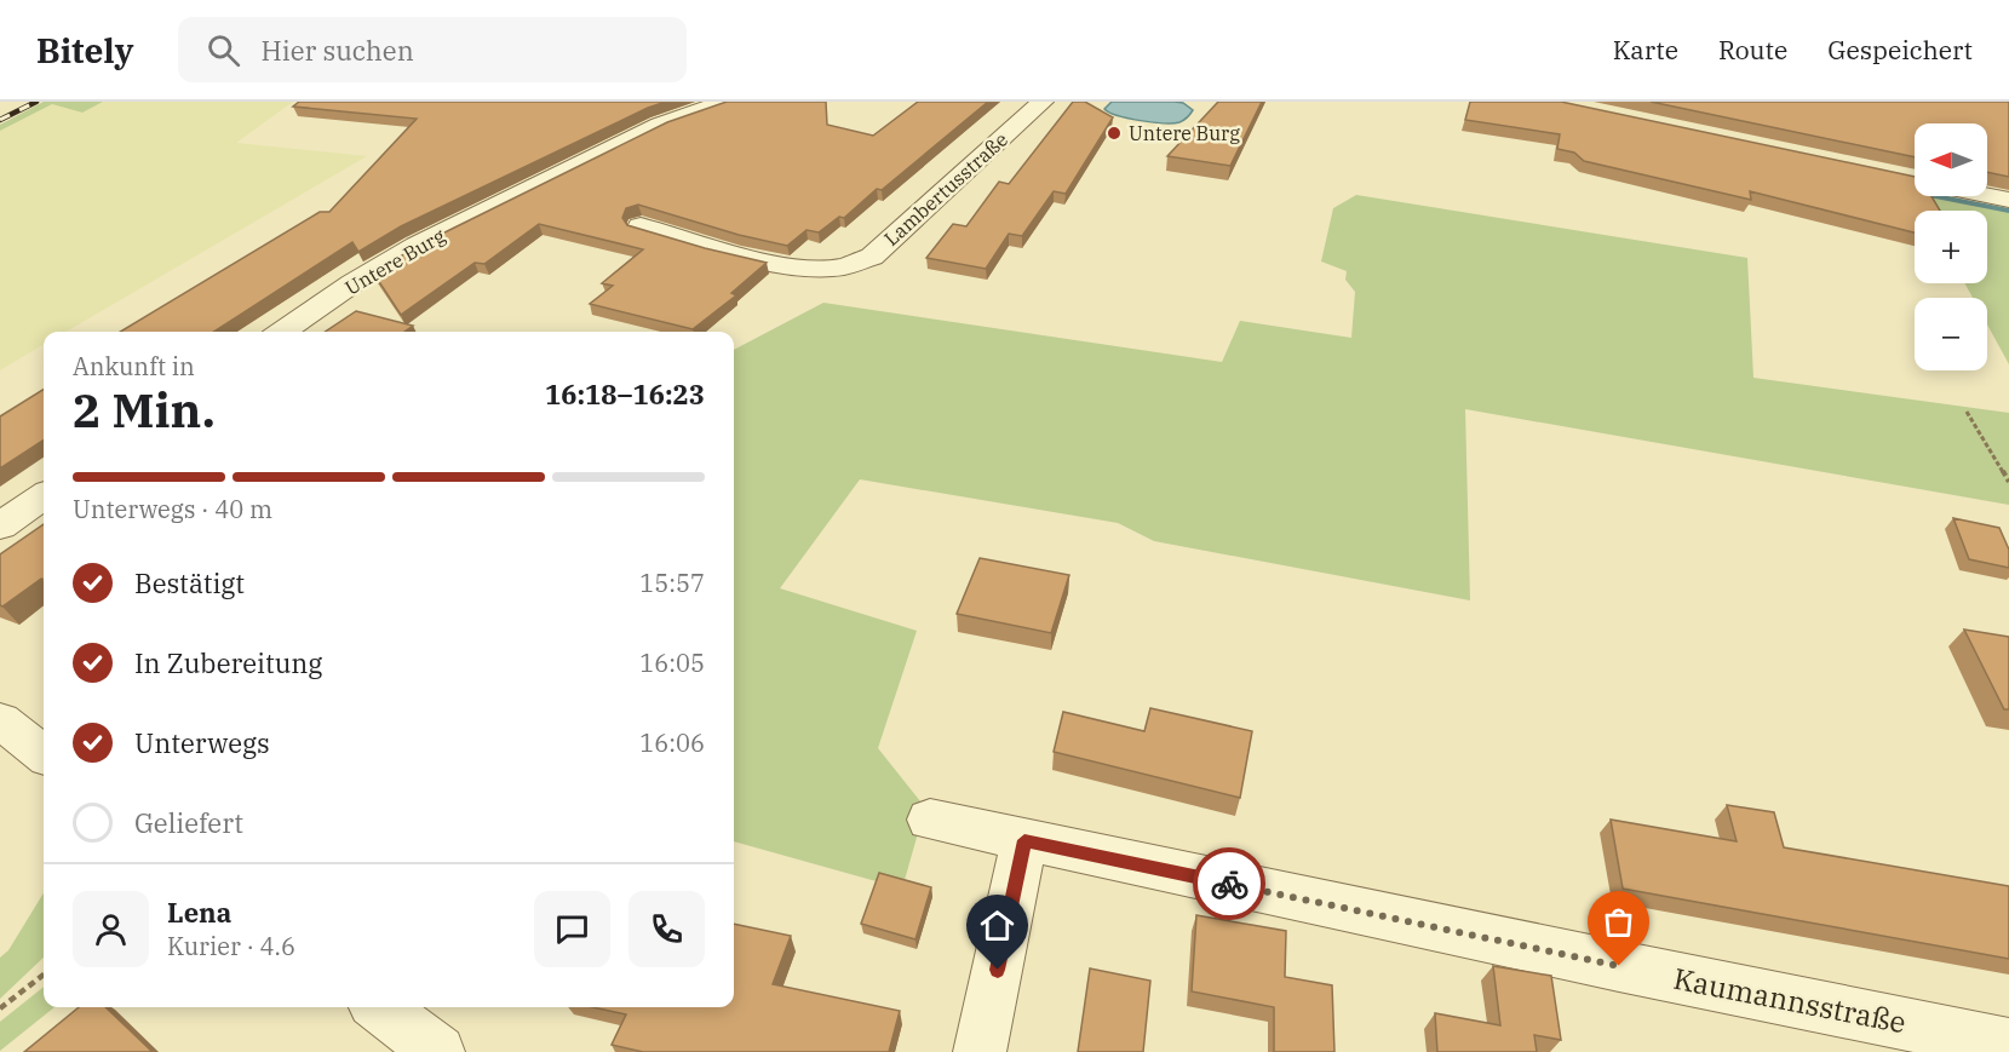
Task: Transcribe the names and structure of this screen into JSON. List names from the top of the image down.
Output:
{
  "streets": {
    "street": ["Lambertusstraße", "Untere Burg", "Kaumannsstraße"]
  },
  "places": ["Untere Burg"],
  "north": "left",
  "page": {
    "header": "Bitely",
    "search": "Hier suchen",
    "nav": ["Karte", "Route", "Gespeichert"],
    "map_buttons": ["+", "−"],
    "heading": ["2 Min.", "Ankunft in", "16:18–16:23"],
    "panel": ["Lena", "Kurier · 4.6"],
    "bar": "Unterwegs · 40 m",
    "list": [
      ["Bestätigt", "15:57"],
      ["In Zubereitung", "16:05"],
      ["Unterwegs", "16:06"],
      "Geliefert"
    ]
  }
}
